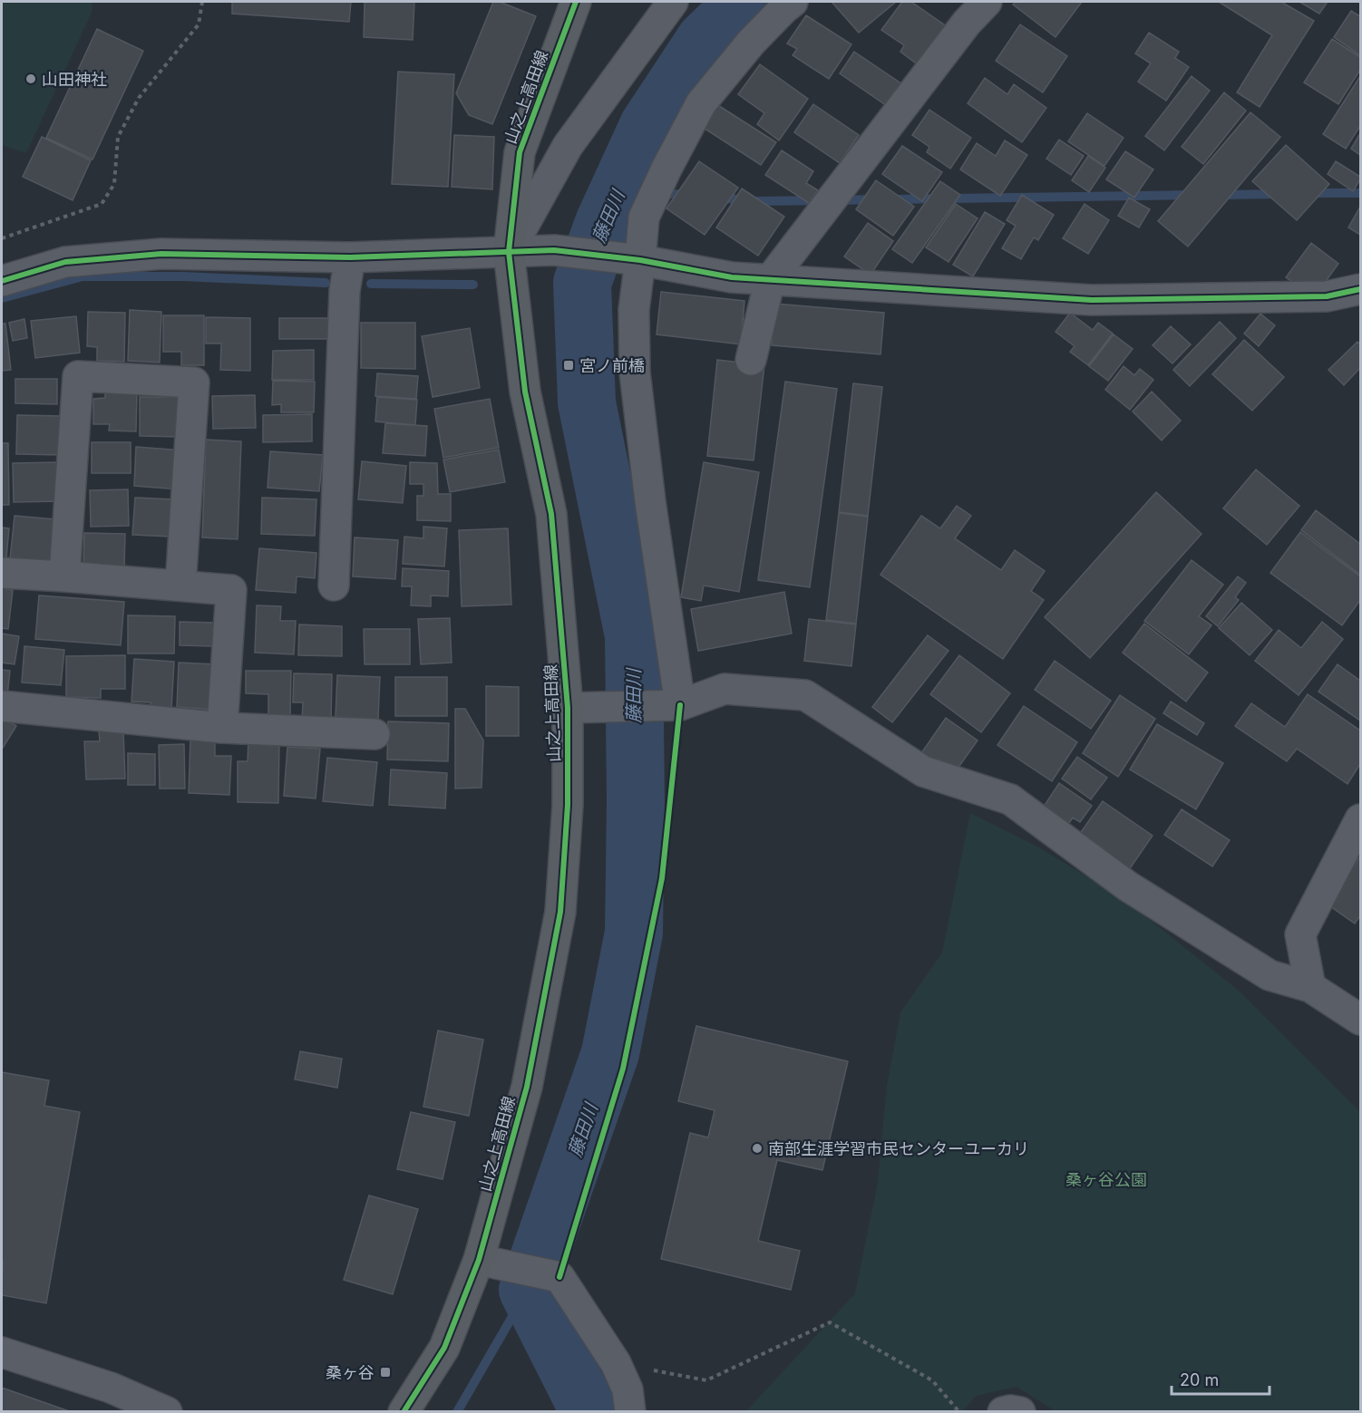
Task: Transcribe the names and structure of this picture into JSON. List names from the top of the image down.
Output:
{
  "streets": {
    "street": ["山之上高田線"]
  },
  "water": ["藤田川"],
  "parks": ["桑ヶ谷公園"],
  "places": {
    "other": ["山田神社", "南部生涯学習市民センターユーカリ"],
    "transit": ["宮ノ前橋", "桑ヶ谷"]
  },
  "scale_bar": "20 m"
}
